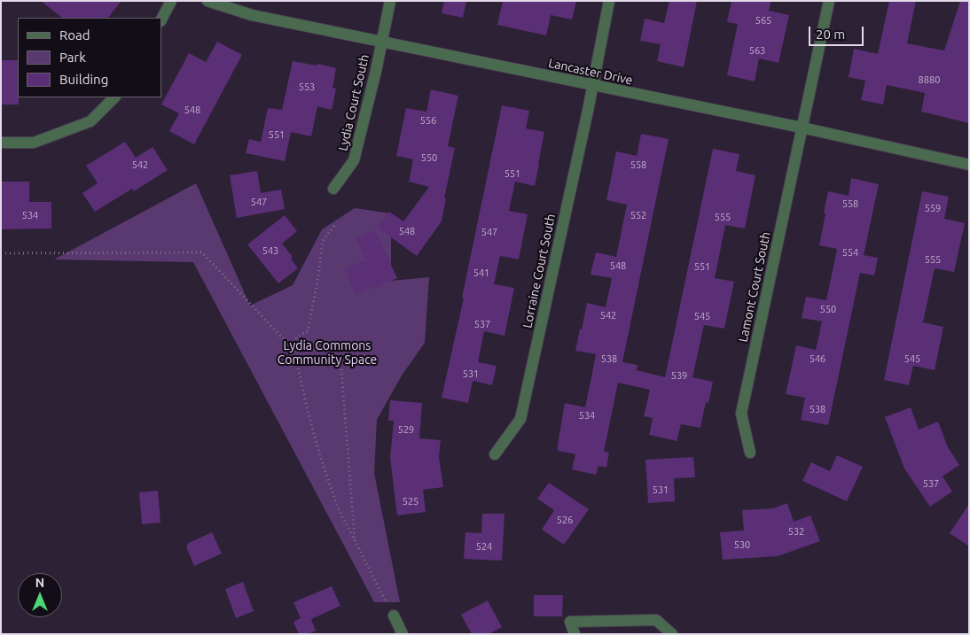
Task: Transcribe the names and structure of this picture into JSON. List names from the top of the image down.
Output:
{
  "streets": {
    "street": [
      "Lancaster Drive",
      "Lydia Court South",
      "Lorraine Court South",
      "Lamont Court South"
    ]
  },
  "crossings": [
    ["Lancaster Drive", "Lydia Court South"],
    ["Lancaster Drive", "Lorraine Court South"],
    ["Lancaster Drive", "Lamont Court South"]
  ],
  "parks": ["Lydia Commons Community Space"],
  "house_numbers": [
    "565",
    "563",
    "8880",
    "553",
    "548",
    "556",
    "551",
    "550",
    "542",
    "558",
    "551",
    "547",
    "558",
    "559",
    "534",
    "552",
    "555",
    "548",
    "547",
    "543",
    "554",
    "555",
    "548",
    "551",
    "541",
    "550",
    "542",
    "545",
    "537",
    "538",
    "546",
    "545",
    "531",
    "539",
    "538",
    "534",
    "529",
    "537",
    "531",
    "525",
    "526",
    "532",
    "530",
    "524"
  ],
  "legend": ["Road", "Park", "Building"],
  "scale_bar": "20 m",
  "north": "top"
}
